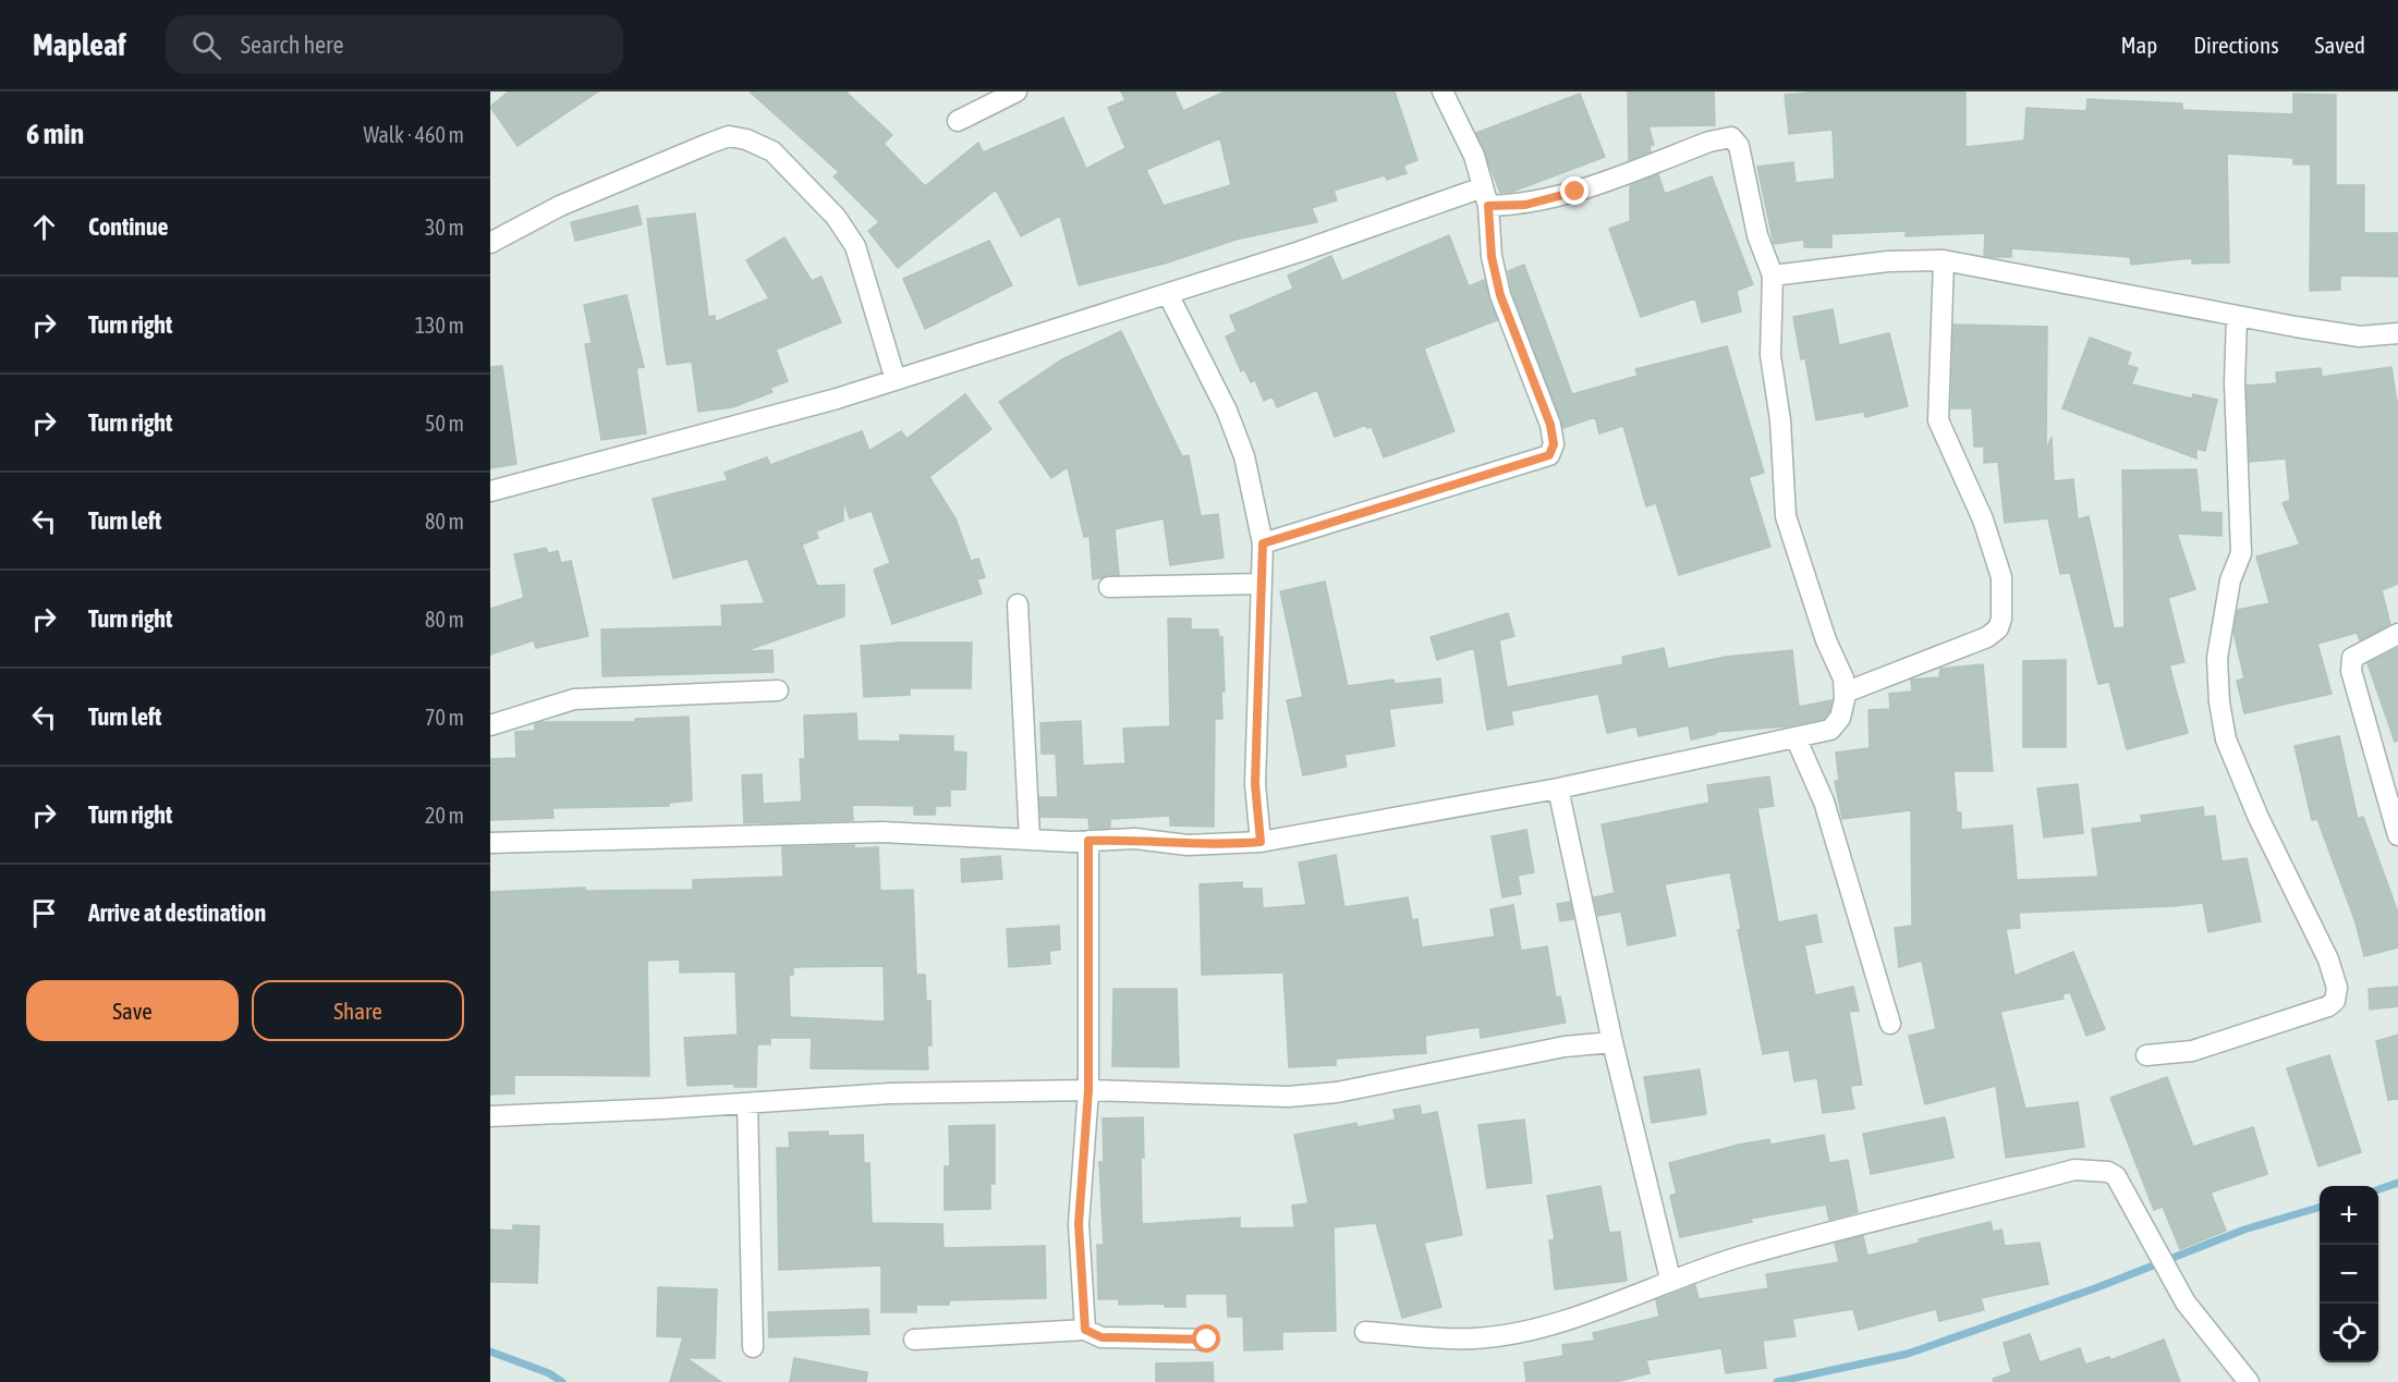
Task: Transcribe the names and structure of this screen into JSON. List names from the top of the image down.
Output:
{
  "page": {
    "header": "Mapleaf",
    "search": "Search here",
    "nav": ["Map", "Directions", "Saved"],
    "heading": ["6 min", "Walk · 460 m"],
    "list": [
      ["Continue", "30 m"],
      ["Turn right", "130 m"],
      ["Turn right", "50 m"],
      ["Turn left", "80 m"],
      ["Turn right", "80 m"],
      ["Turn left", "70 m"],
      ["Turn right", "20 m"],
      "Arrive at destination"
    ],
    "buttons": ["Save", "Share"],
    "map_buttons": ["+", "−"]
  }
}
